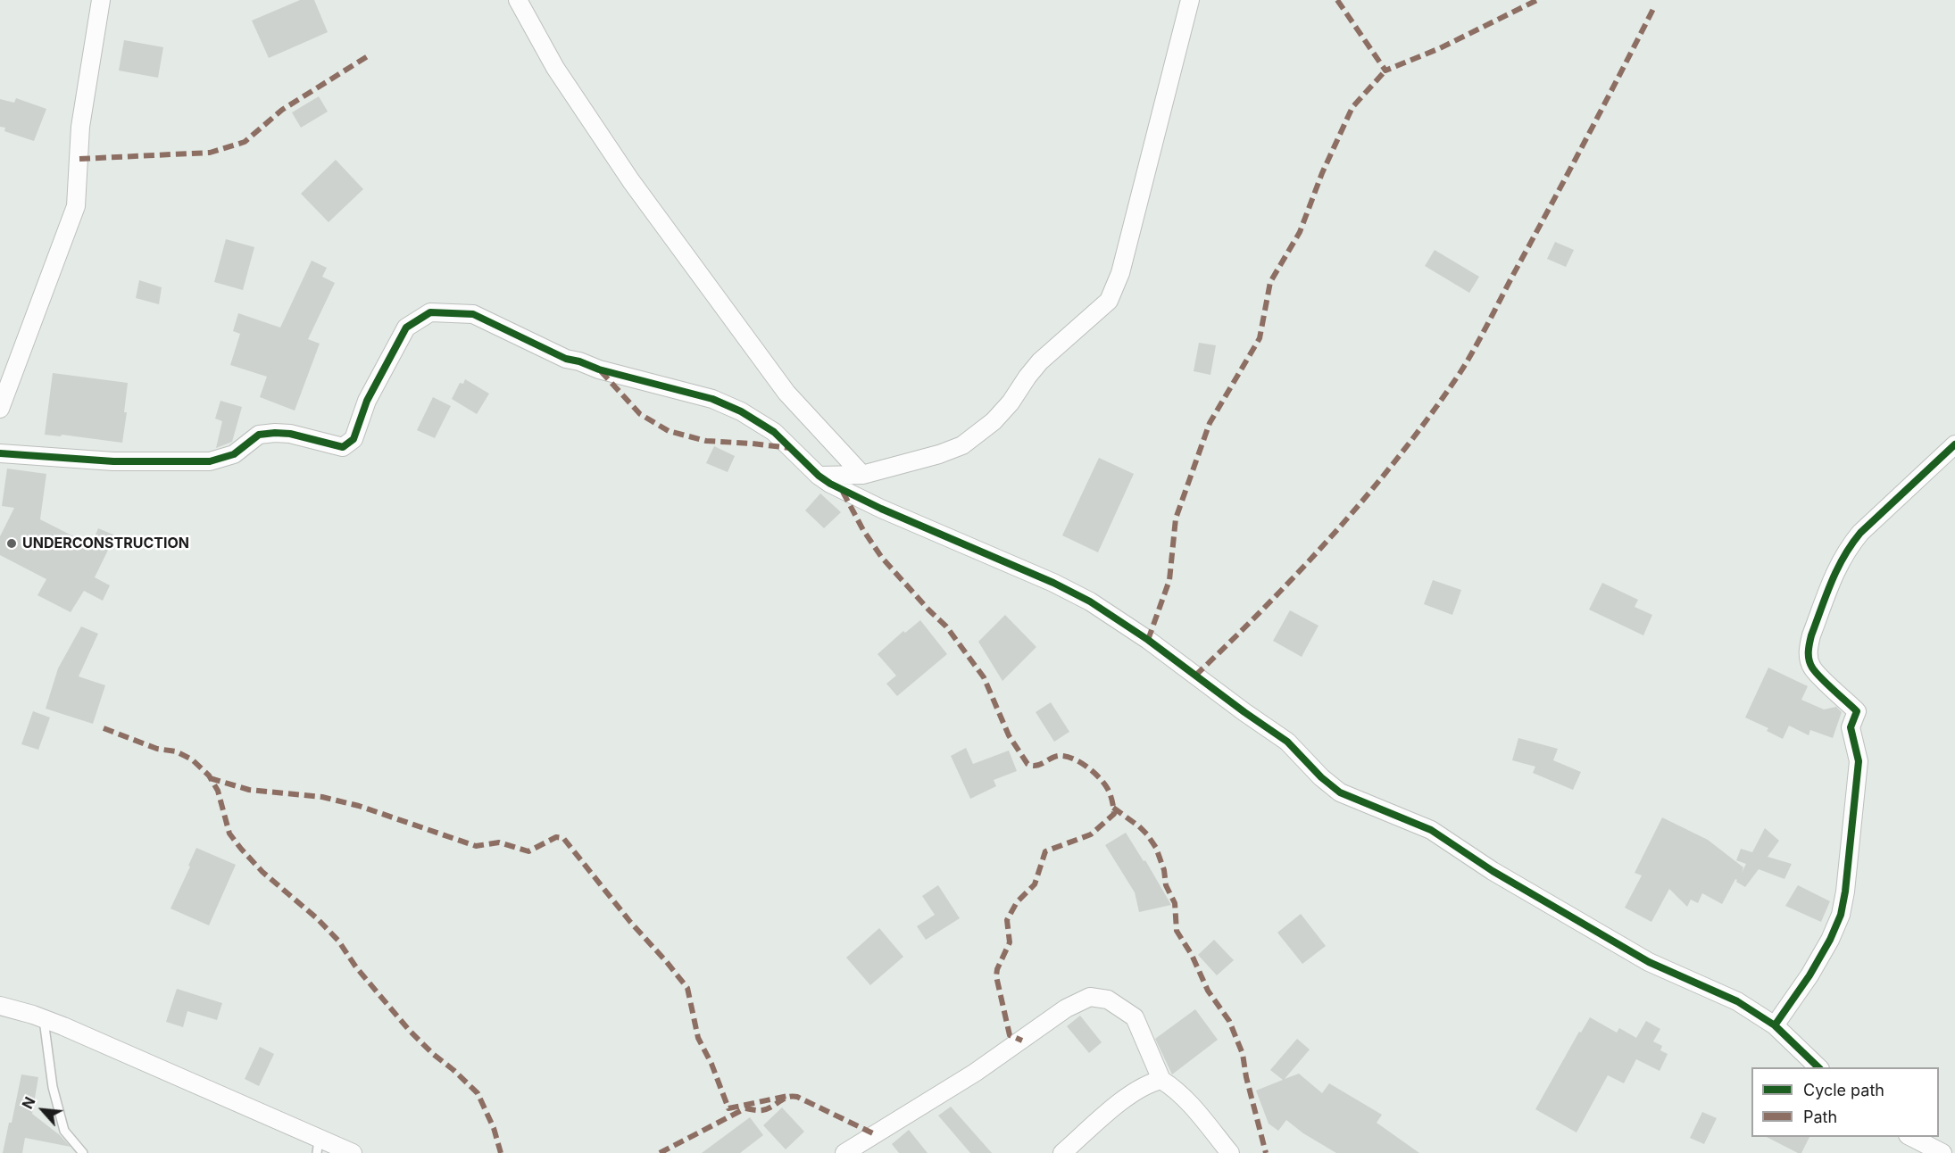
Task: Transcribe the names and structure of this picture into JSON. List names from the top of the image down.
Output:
{
  "places": ["UNDERCONSTRUCTION"],
  "legend": ["Cycle path", "Path"],
  "north": "top left"
}
